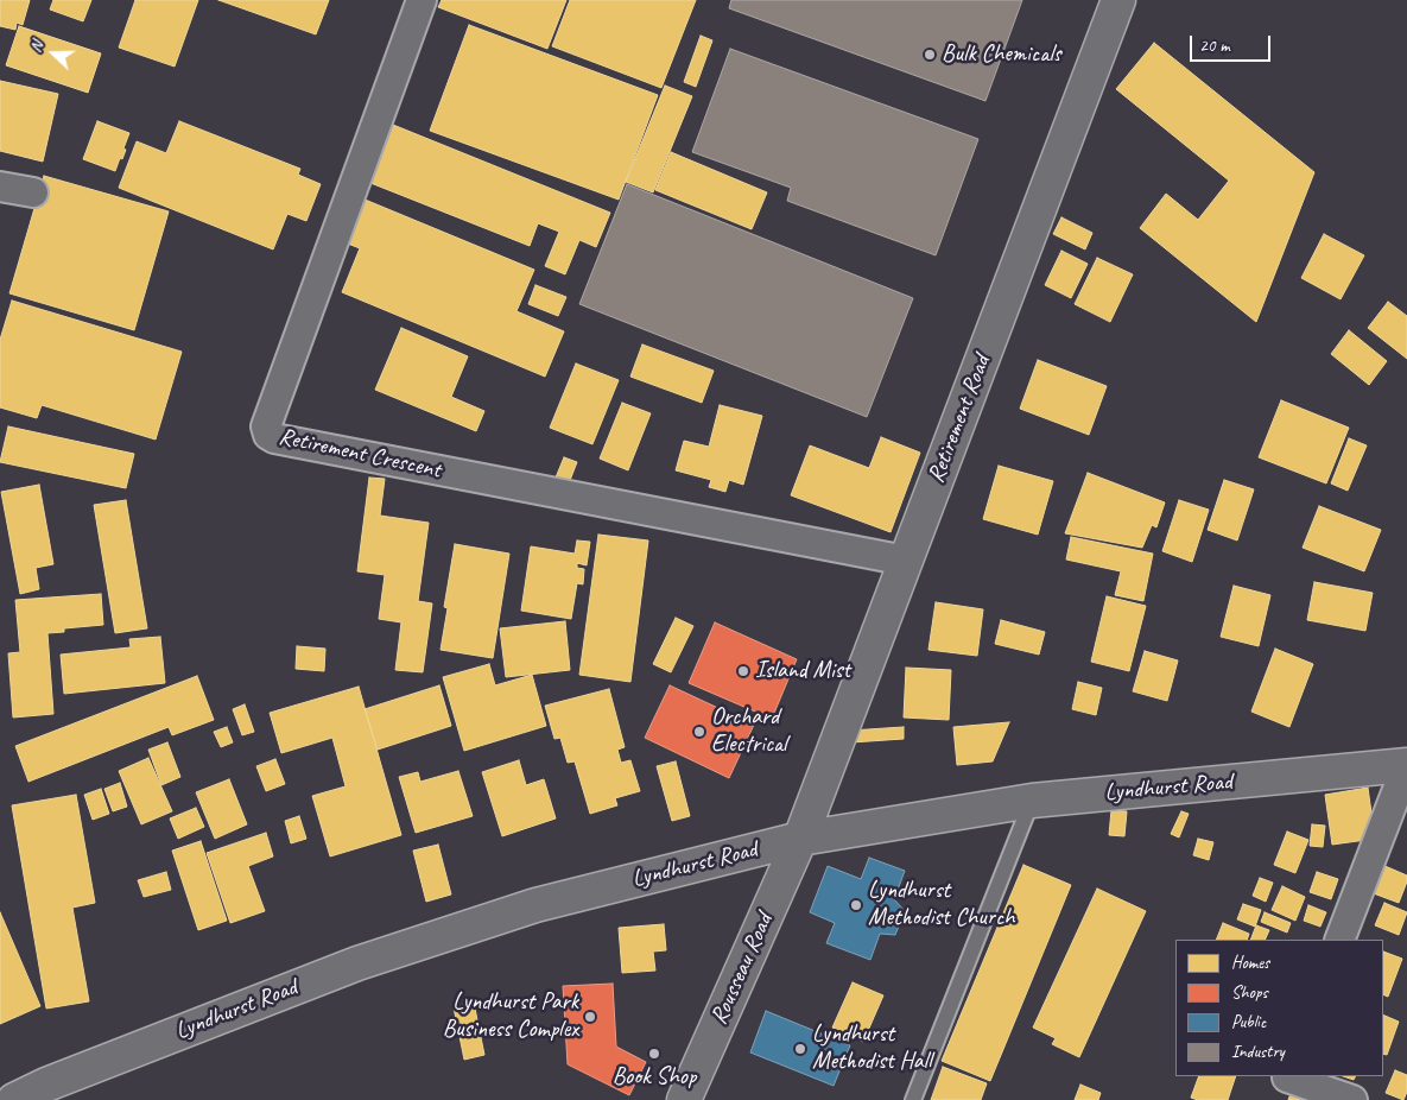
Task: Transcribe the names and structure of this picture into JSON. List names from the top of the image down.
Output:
{
  "streets": {
    "main road": ["Retirement Road", "Lyndhurst Road", "Rousseau Road"],
    "street": ["Retirement Crescent"]
  },
  "crossings": [
    ["Retirement Road", "Retirement Crescent"],
    ["Retirement Road", "Lyndhurst Road"],
    ["Retirement Road", "Rousseau Road"],
    ["Lyndhurst Road", "Rousseau Road"]
  ],
  "places": [
    "Bulk Chemicals",
    "Island Mist",
    "Orchard Electrical",
    "Lyndhurst Methodist Church",
    "Lyndhurst Park Business Complex",
    "Lyndhurst Methodist Hall",
    "Book Shop"
  ],
  "legend": [
    "Homes",
    "Shops",
    "Public",
    "Industry"
  ],
  "scale_bar": "20 m",
  "north": "left"
}
